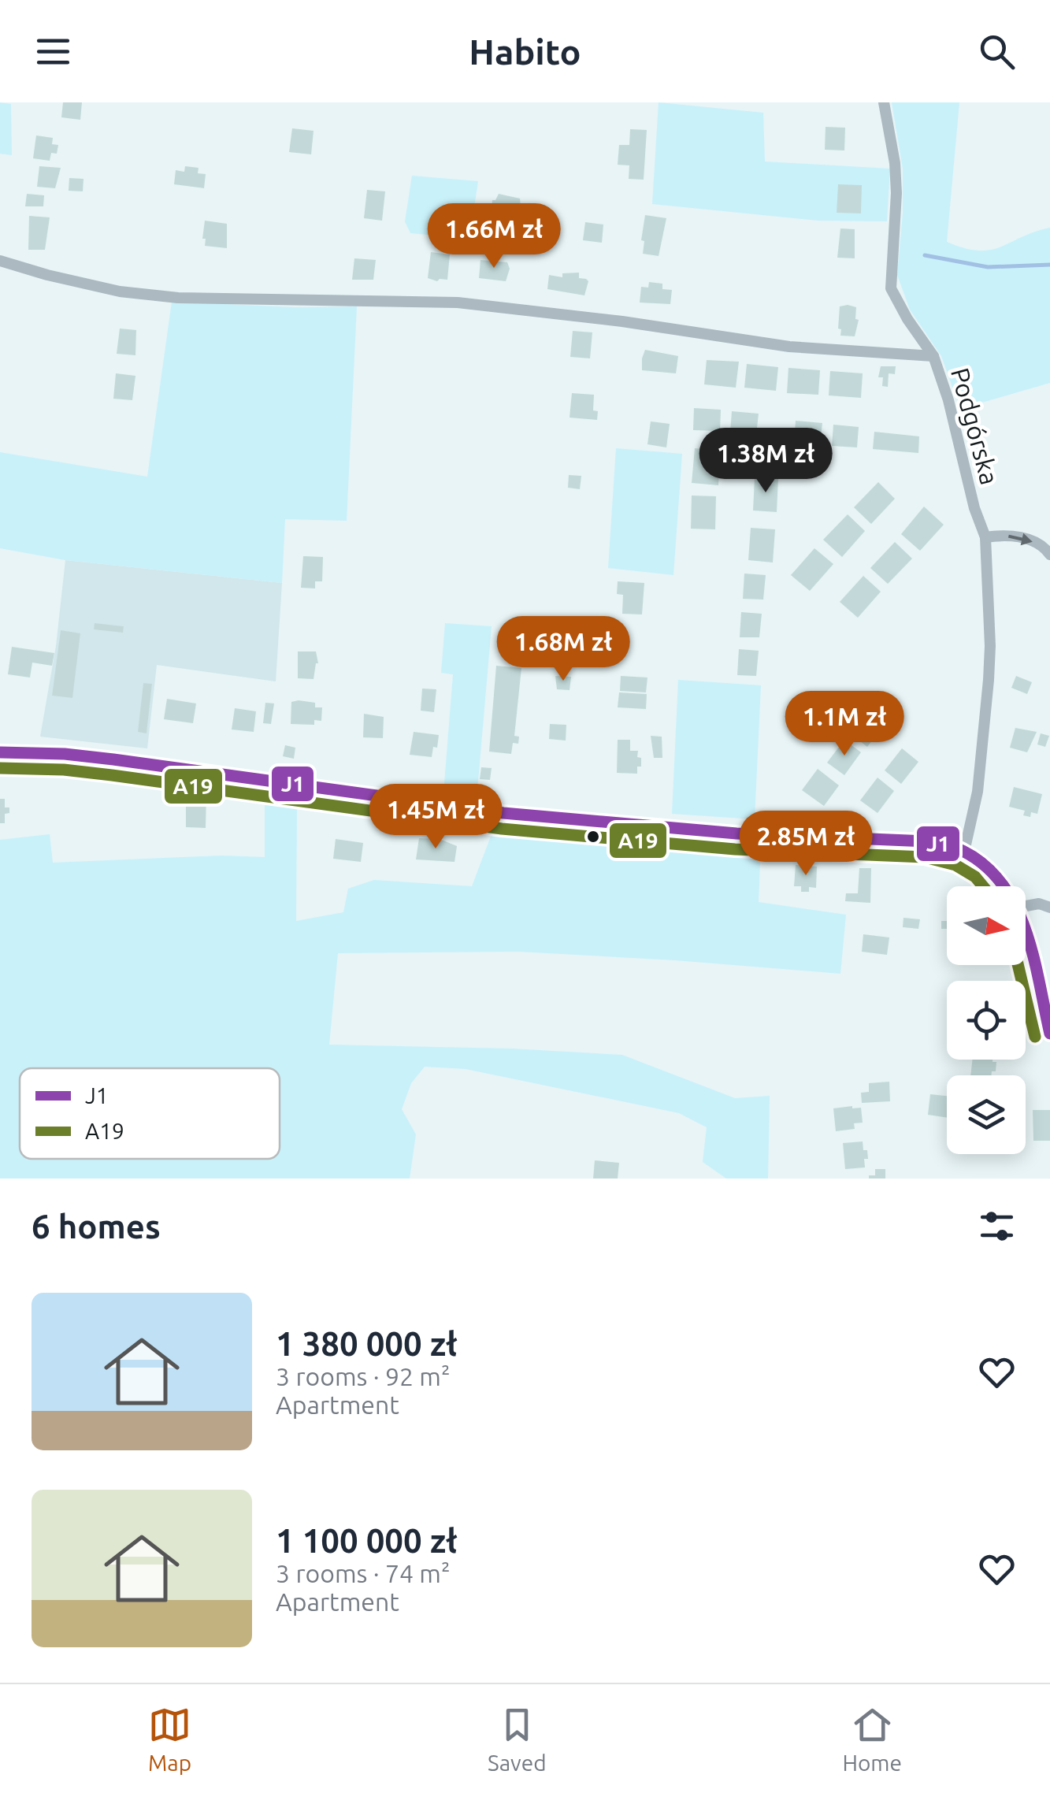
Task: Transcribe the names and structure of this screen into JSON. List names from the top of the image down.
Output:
{
  "streets": {
    "street": ["Podgórska"]
  },
  "lines": ["transit line J1", "transit line A19"],
  "legend": ["J1", "A19"],
  "north": "right",
  "page": {
    "header": "Habito",
    "price": [
      "1.66M zł",
      "1.38M zł",
      "1.68M zł",
      "1.1M zł",
      "1.45M zł",
      "2.85M zł"
    ],
    "heading": "6 homes",
    "list": [
      {
        "name": "1 380 000 zł",
        "note": "3 rooms · 92 m² · Apartment"
      },
      {
        "name": "1 100 000 zł",
        "note": "3 rooms · 74 m² · Apartment"
      }
    ],
    "tabs": ["Map", "Saved", "Home"]
  }
}
